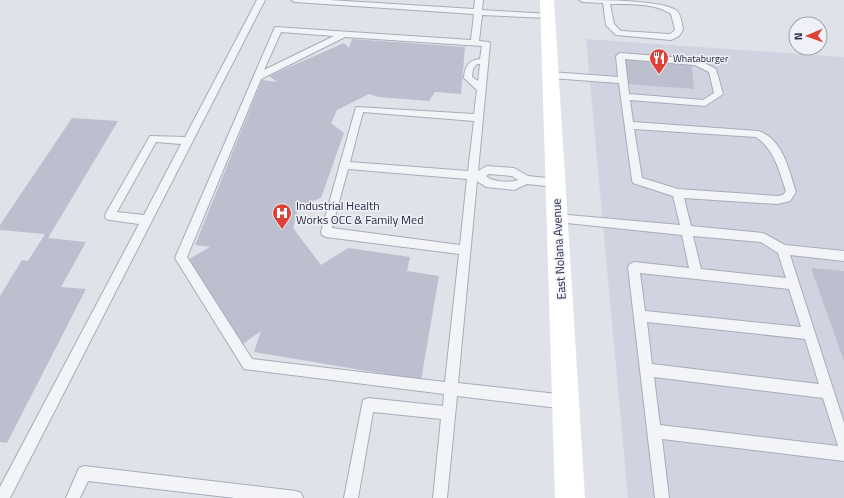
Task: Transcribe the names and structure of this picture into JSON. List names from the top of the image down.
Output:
{
  "streets": {
    "main road": ["East Nolana Avenue"]
  },
  "places": {
    "restaurant": ["Whataburger"],
    "hospital": ["Industrial Health Works OCC & Family Med"]
  },
  "north": "left"
}
